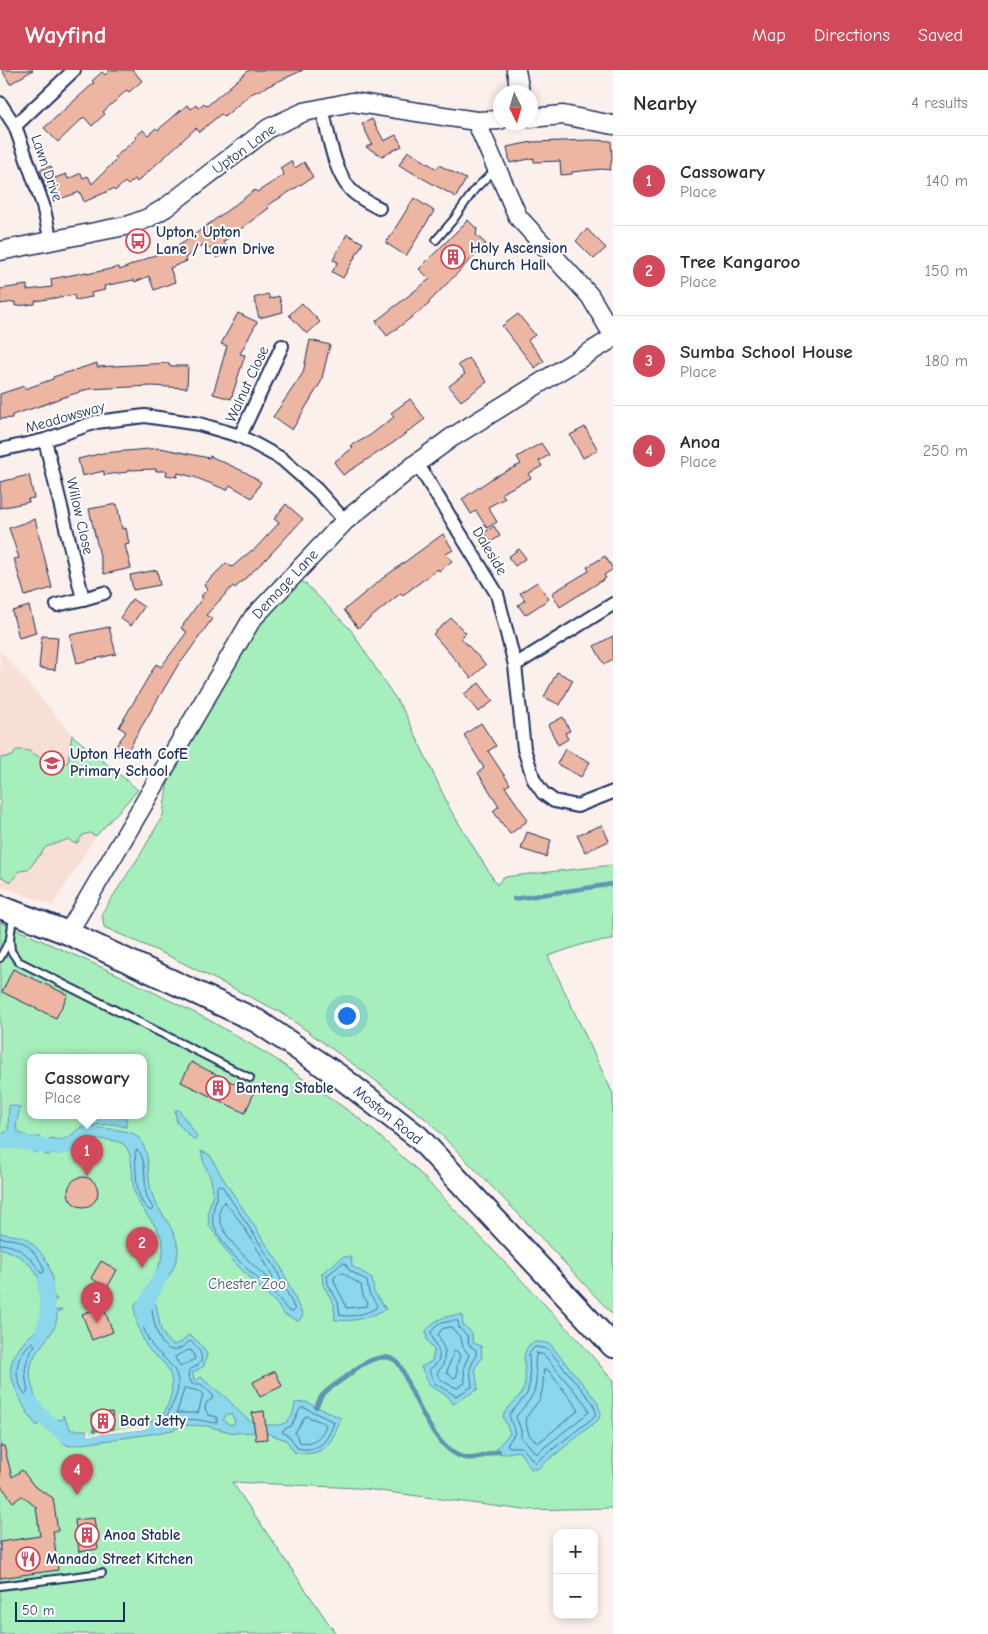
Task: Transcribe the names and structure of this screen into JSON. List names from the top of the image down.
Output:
{
  "streets": {
    "highway": ["Moston Road"],
    "street": [
      "Upton Lane",
      "Lawn Drive",
      "Walnut Close",
      "Meadowsway",
      "Willow Close",
      "Daleside",
      "Demage Lane"
    ]
  },
  "crossings": [
    ["Upton Lane", "Lawn Drive"],
    ["Upton Lane", "Demage Lane"],
    ["Walnut Close", "Meadowsway"],
    ["Meadowsway", "Willow Close"],
    ["Meadowsway", "Demage Lane"],
    ["Daleside", "Demage Lane"],
    ["Demage Lane", "Moston Road"]
  ],
  "parks": ["Chester Zoo"],
  "places": {
    "bus stop": ["Upton, Upton Lane / Lawn Drive"],
    "building": [
      "Holy Ascension Church Hall",
      "Banteng Stable",
      "Boat Jetty",
      "Anoa Stable"
    ],
    "school or university": ["Upton Heath CofE Primary School"],
    "restaurant": ["Manado Street Kitchen"]
  },
  "scale_bar": "50 m",
  "north": "bottom",
  "page": {
    "header": "Wayfind",
    "nav": ["Map", "Directions", "Saved"],
    "heading": ["Nearby", "4 results"],
    "list": [
      {
        "mark": "1",
        "name": "Cassowary",
        "note": "Place",
        "value": "140 m"
      },
      {
        "mark": "2",
        "name": "Tree Kangaroo",
        "note": "Place",
        "value": "150 m"
      },
      {
        "mark": "3",
        "name": "Sumba School House",
        "note": "Place",
        "value": "180 m"
      },
      {
        "mark": "4",
        "name": "Anoa",
        "note": "Place",
        "value": "250 m"
      }
    ],
    "popup": ["Cassowary", "Place"],
    "pins": [
      "1",
      "2",
      "3",
      "4"
    ],
    "map_buttons": ["+", "−"],
    "scale": "50 m"
  }
}
